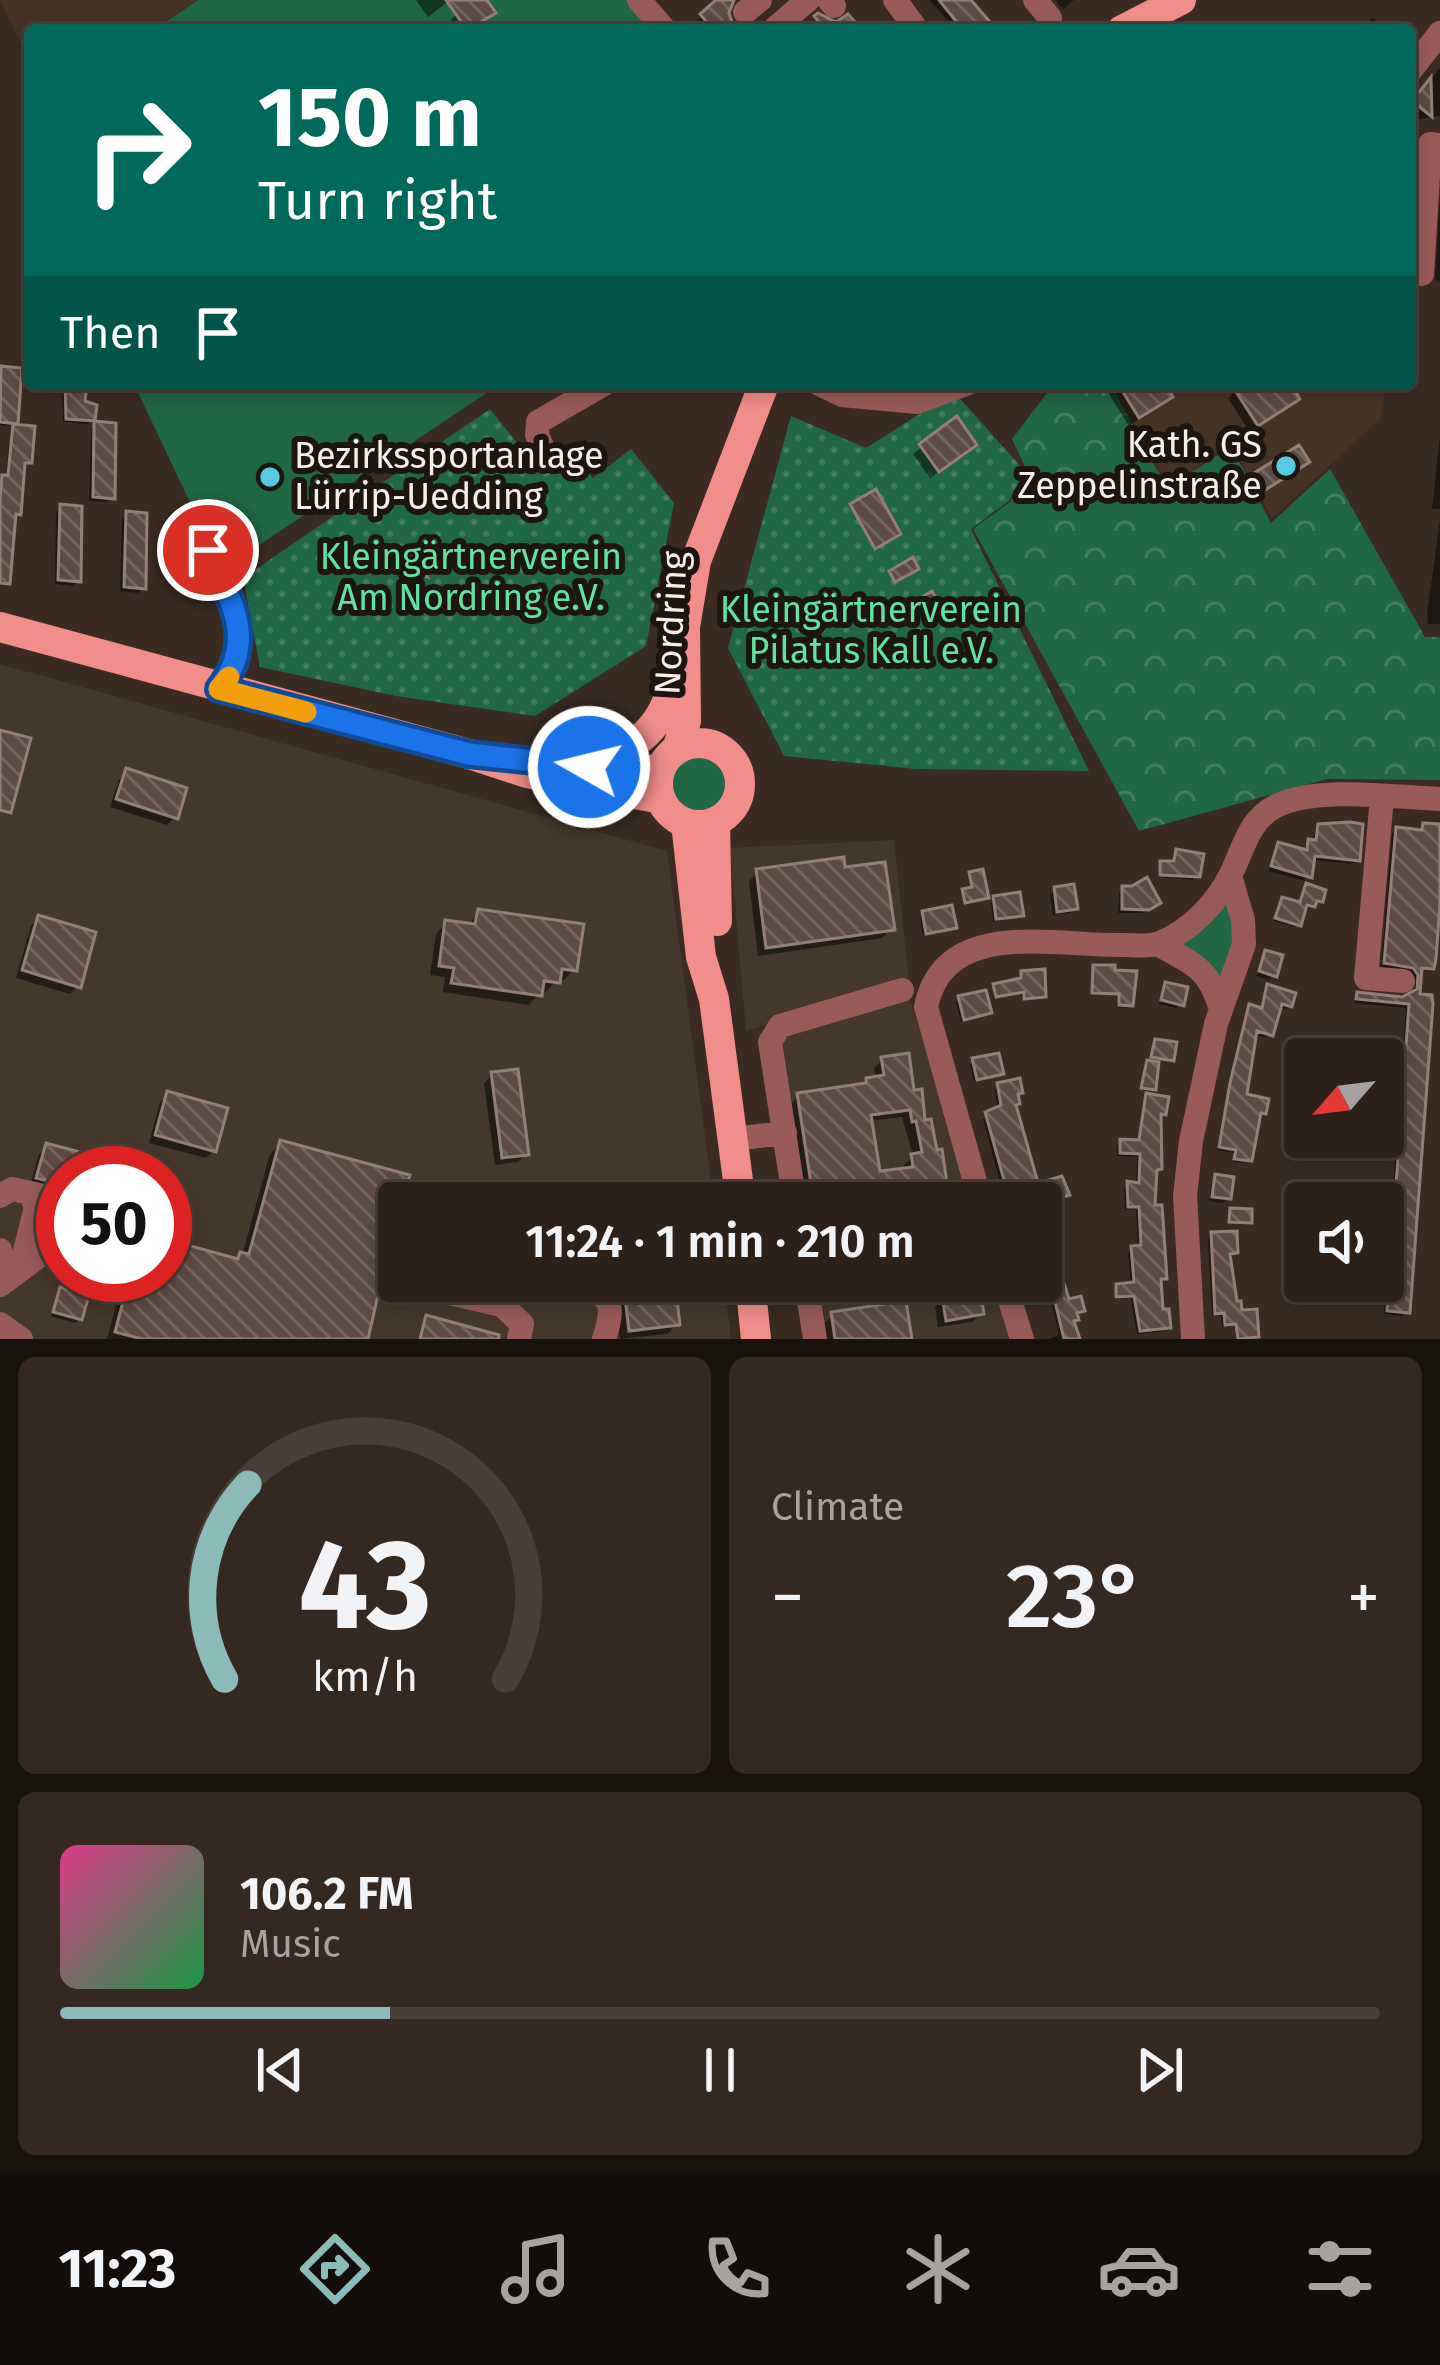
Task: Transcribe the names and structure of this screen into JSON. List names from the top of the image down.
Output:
{
  "streets": {
    "main road": ["Nordring"]
  },
  "parks": ["Kleingärtnerverein Am Nordring e.V.", "Kleingärtnerverein Pilatus Kall e.V."],
  "places": ["Kath. GS Zeppelinstraße", "Bezirkssportanlage Lürrip-Uedding"],
  "north": "bottom left",
  "page": {
    "turn": ["150 m", "Turn right"],
    "then": "Then",
    "limit": "50",
    "trip": "11:24 · 1 min · 210 m",
    "tile": "Climate",
    "heat": ["−", "23°", "+"],
    "song": ["106.2 FM", "Music"],
    "tabs": "11:23",
    "gauge": ["43", "km/h"]
  }
}
